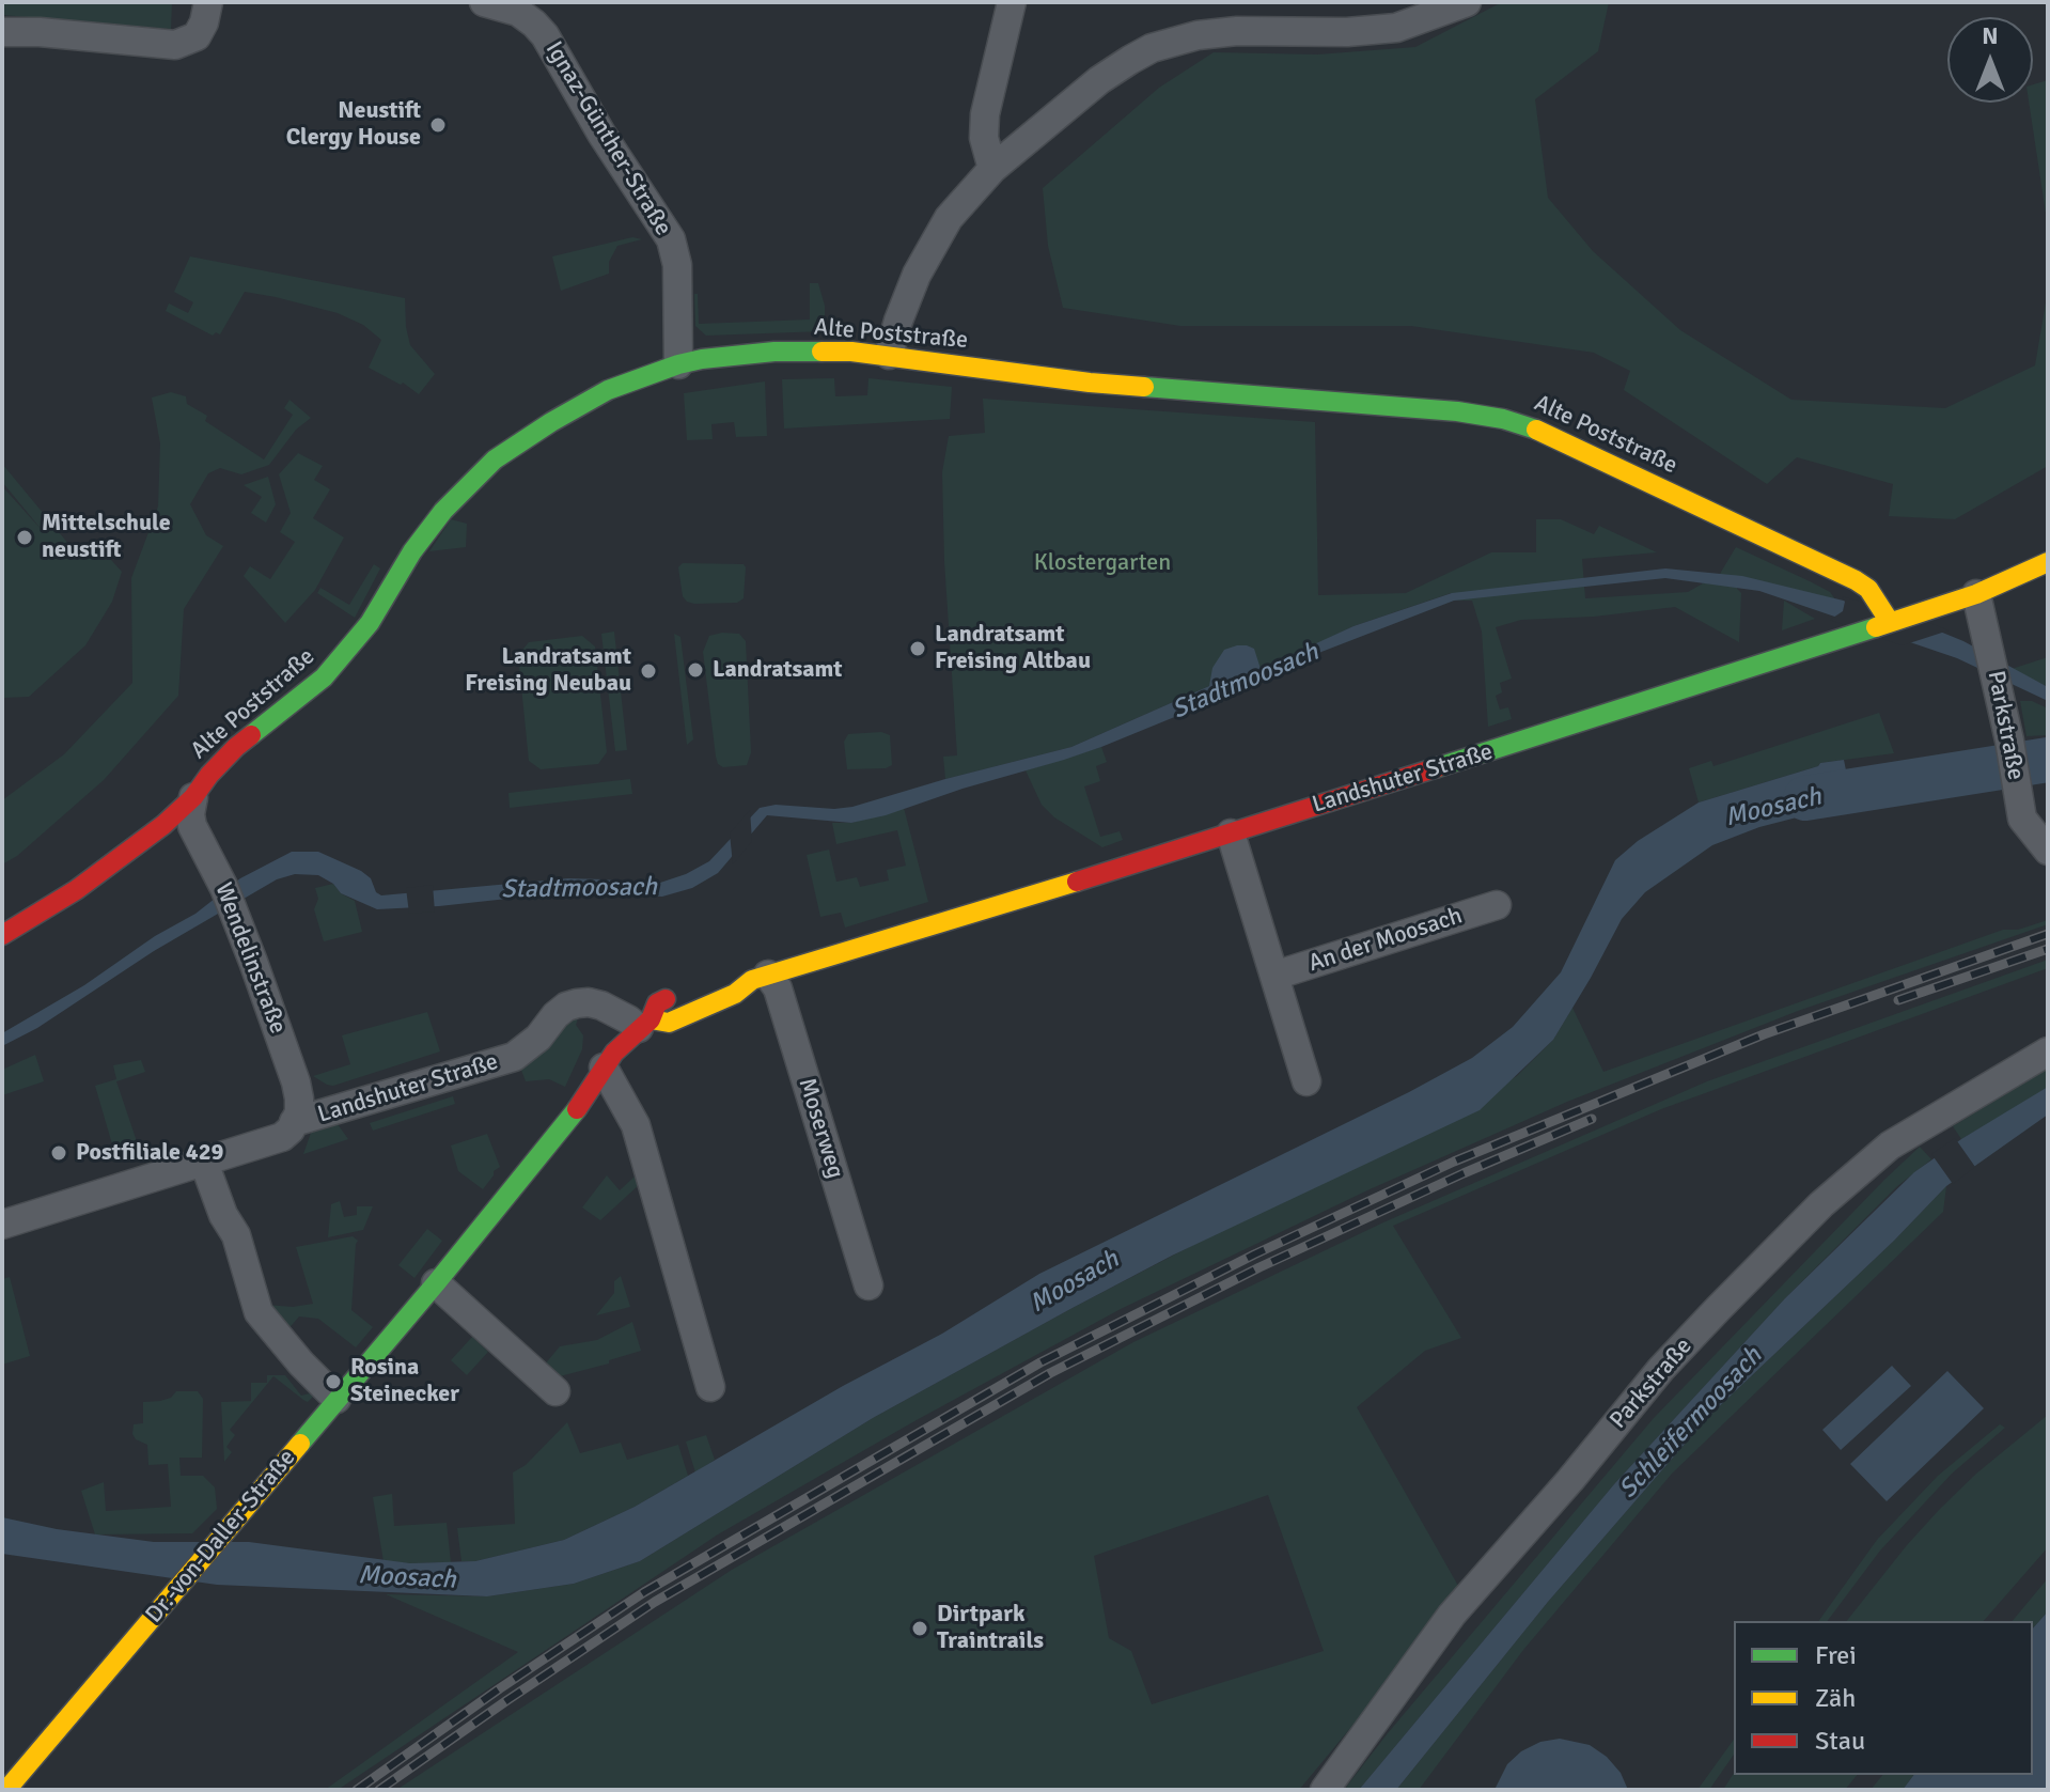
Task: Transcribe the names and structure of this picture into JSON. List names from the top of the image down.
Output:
{
  "streets": {
    "main road": ["Alte Poststraße", "Landshuter Straße", "Dr.-von-Daller-Straße"],
    "street": [
      "Ignaz-Günther-Straße",
      "Parkstraße",
      "An der Moosach",
      "Wendelinstraße",
      "Moserweg"
    ]
  },
  "crossings": [
    ["Ignaz-Günther-Straße", "Alte Poststraße"],
    ["Alte Poststraße", "Landshuter Straße"],
    ["Alte Poststraße", "Wendelinstraße"],
    ["Parkstraße", "Landshuter Straße"],
    ["Landshuter Straße", "Wendelinstraße"],
    ["Landshuter Straße", "Moserweg"],
    ["Landshuter Straße", "Dr.-von-Daller-Straße"]
  ],
  "water": ["Stadtmoosach", "Moosach", "Schleifermoosach"],
  "parks": ["Klostergarten"],
  "places": [
    "Neustift Clergy House",
    "Mittelschule neustift",
    "Landratsamt Freising Altbau",
    "Landratsamt",
    "Landratsamt Freising Neubau",
    "Postfiliale 429",
    "Rosina Steinecker",
    "Dirtpark Traintrails"
  ],
  "legend": ["Frei", "Zäh", "Stau"],
  "north": "top"
}
